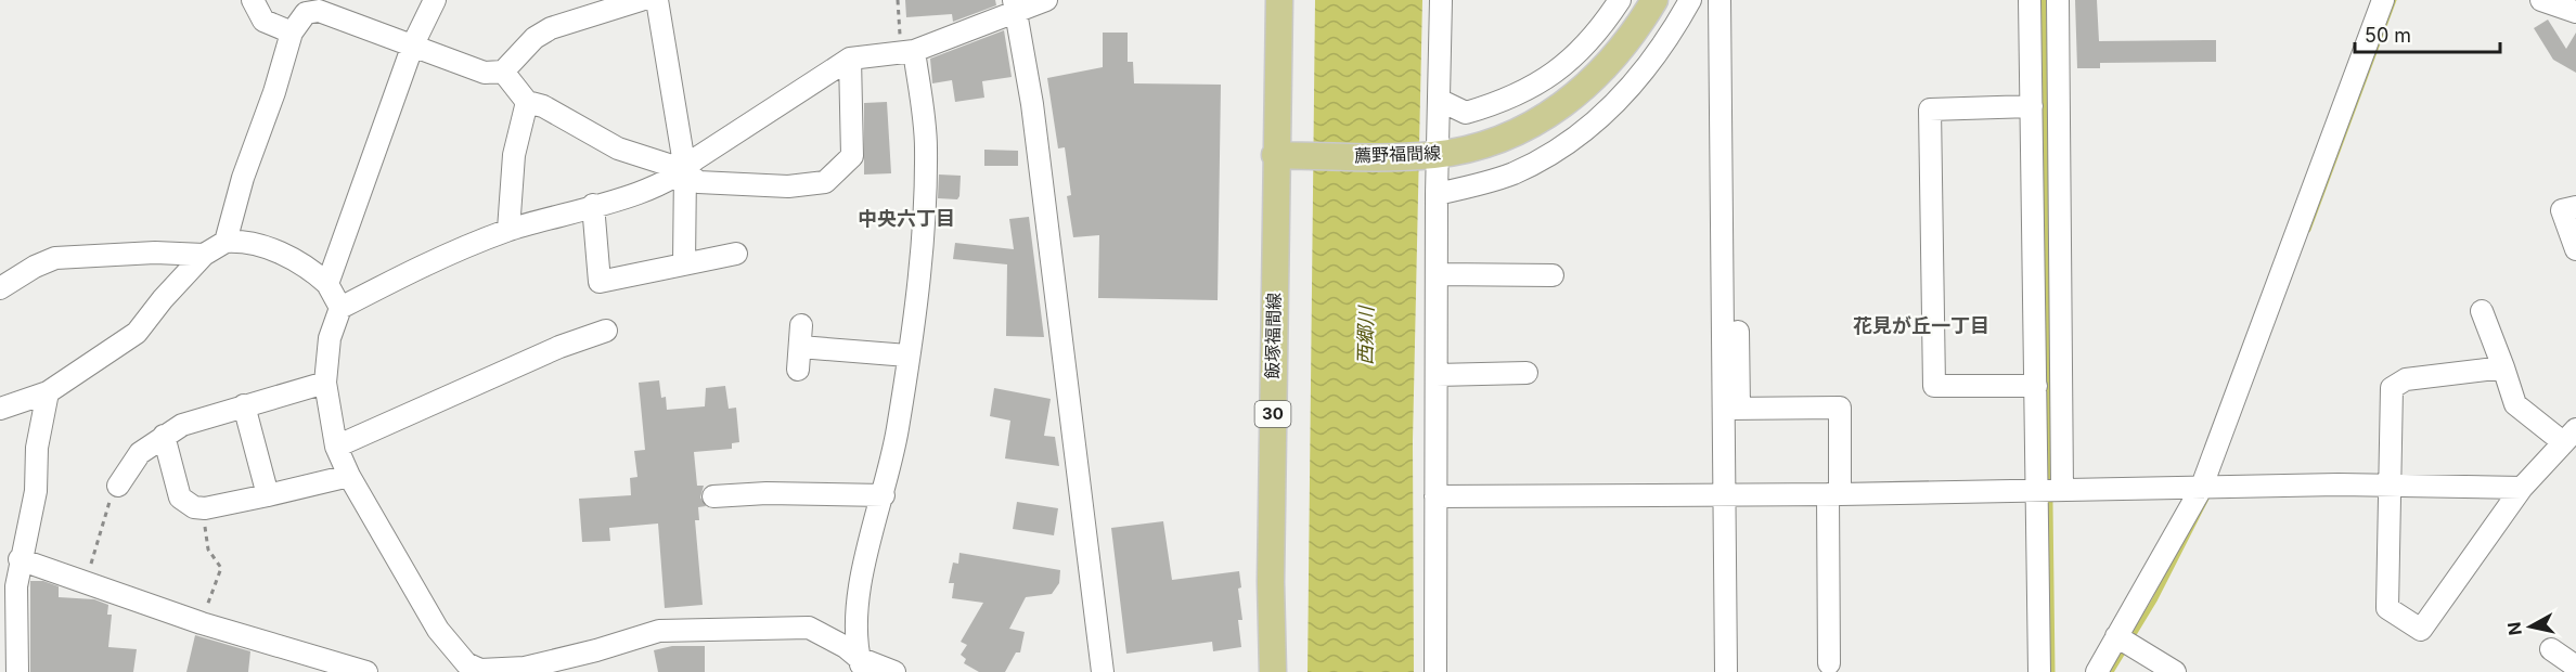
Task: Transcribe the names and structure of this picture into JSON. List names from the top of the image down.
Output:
{
  "streets": {
    "main road": ["薦野福間線", "飯塚福間線", "30"]
  },
  "crossings": [
    ["薦野福間線", "飯塚福間線"]
  ],
  "districts": ["中央六丁目", "花見が丘一丁目"],
  "water": ["西郷川"],
  "scale_bar": "50 m",
  "north": "left"
}
